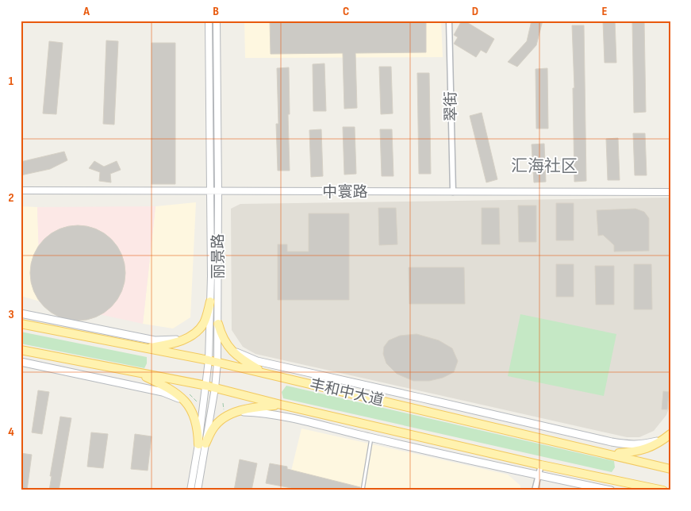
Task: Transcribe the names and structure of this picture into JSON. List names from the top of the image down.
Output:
{
  "streets": {
    "main road": ["丰和中大道"],
    "street": ["翠街", "中寰路", "丽景路"]
  },
  "crossings": [
    ["翠街", "中寰路"],
    ["中寰路", "丽景路"],
    ["丽景路", "丰和中大道"]
  ],
  "districts": ["汇海社区"],
  "grid": {
    "columns": [
      "A",
      "B",
      "C",
      "D",
      "E"
    ],
    "rows": [
      "1",
      "2",
      "3",
      "4"
    ]
  }
}
